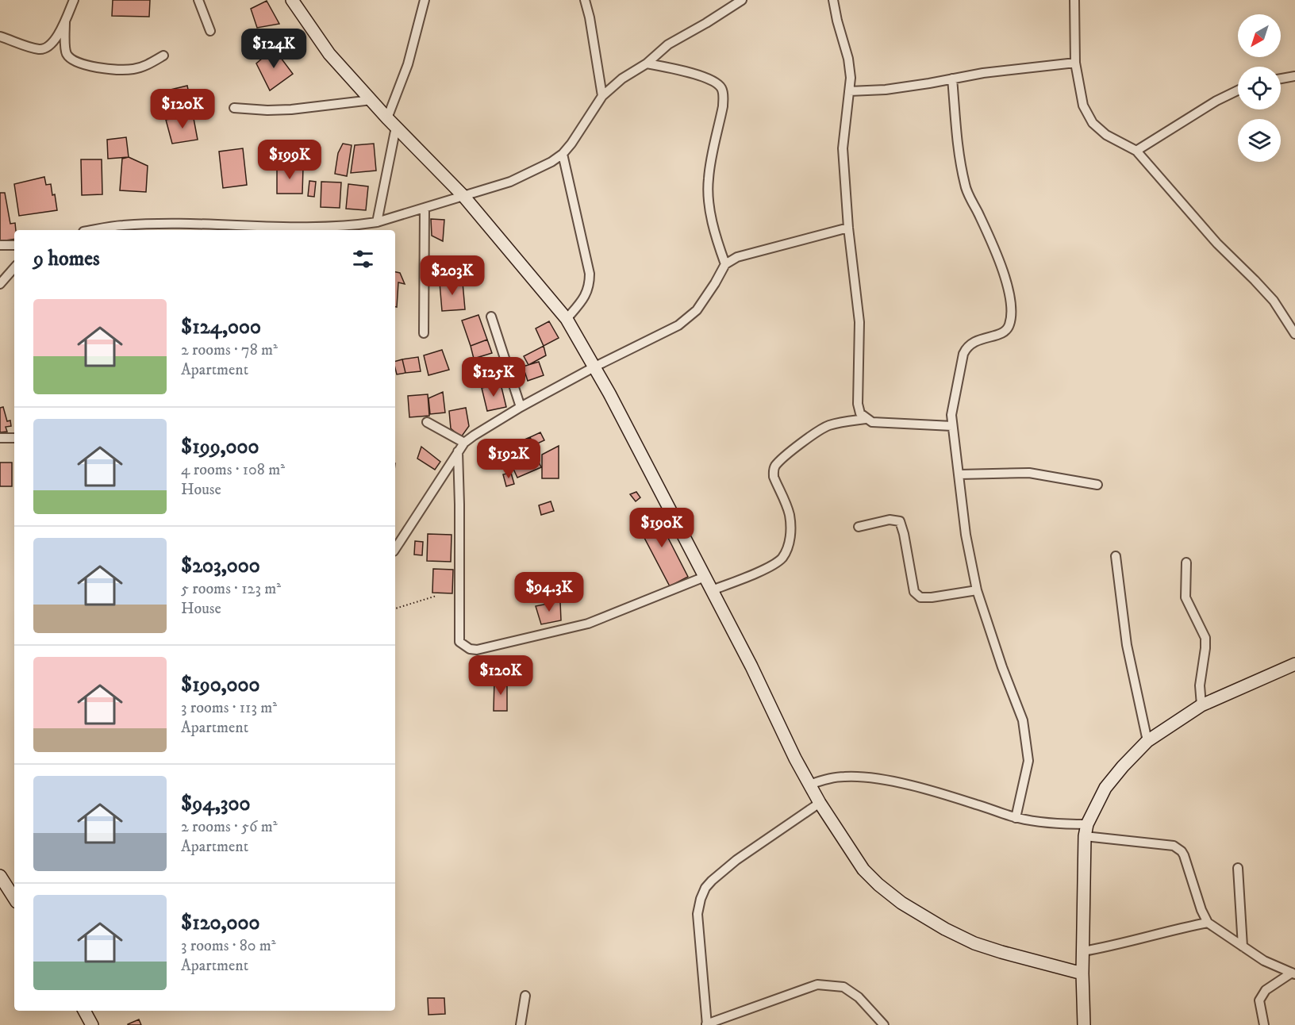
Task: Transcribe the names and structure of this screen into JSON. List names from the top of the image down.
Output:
{
  "north": "bottom left",
  "page": {
    "price": [
      "$124K",
      "$120K",
      "$199K",
      "$203K",
      "$125K",
      "$192K",
      "$190K",
      "$94.3K",
      "$120K"
    ],
    "heading": "9 homes",
    "list": [
      {
        "name": "$124,000",
        "note": "2 rooms · 78 m² · Apartment"
      },
      {
        "name": "$199,000",
        "note": "4 rooms · 108 m² · House"
      },
      {
        "name": "$203,000",
        "note": "5 rooms · 123 m² · House"
      },
      {
        "name": "$190,000",
        "note": "3 rooms · 113 m² · Apartment"
      },
      {
        "name": "$94,300",
        "note": "2 rooms · 56 m² · Apartment"
      },
      {
        "name": "$120,000",
        "note": "3 rooms · 80 m² · Apartment"
      }
    ]
  }
}
